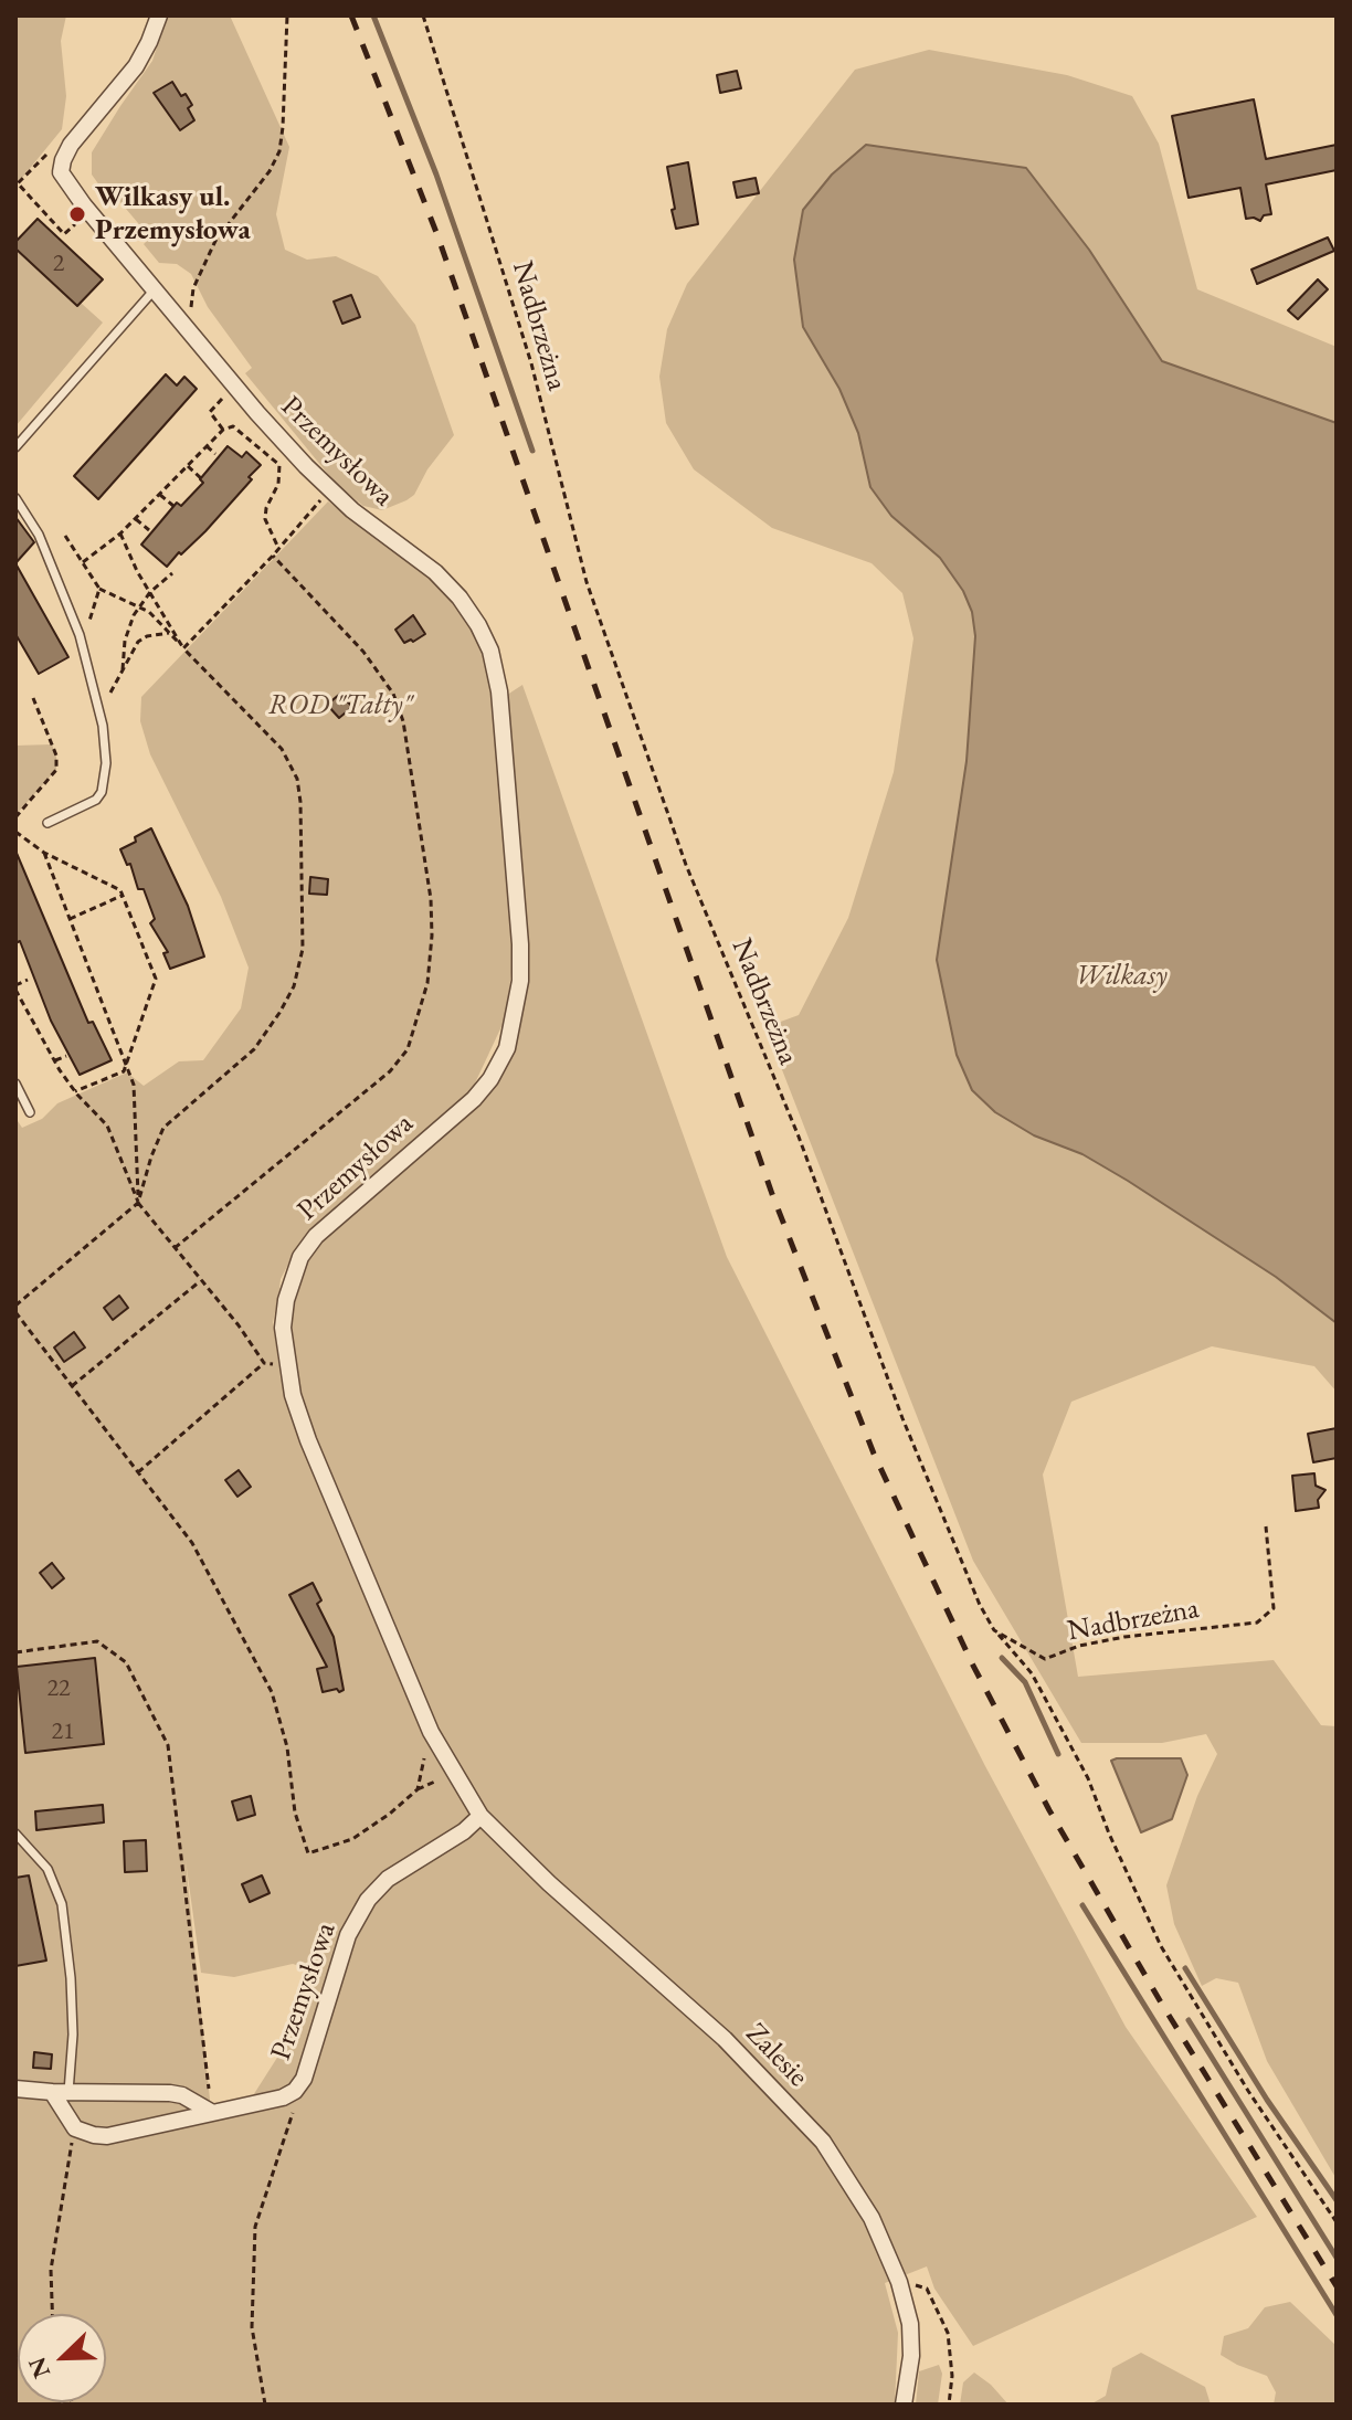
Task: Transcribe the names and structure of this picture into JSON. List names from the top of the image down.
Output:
{
  "streets": {
    "street": ["Przemysłowa", "Zalesie"],
    "path": ["Nadbrzeżna"]
  },
  "crossings": [
    ["Przemysłowa", "Zalesie"]
  ],
  "parks": ["ROD \"Tałty\"", "Wilkasy"],
  "places": ["Wilkasy ul. Przemysłowa"],
  "house_numbers": ["2", "22", "21"],
  "north": "bottom left"
}
